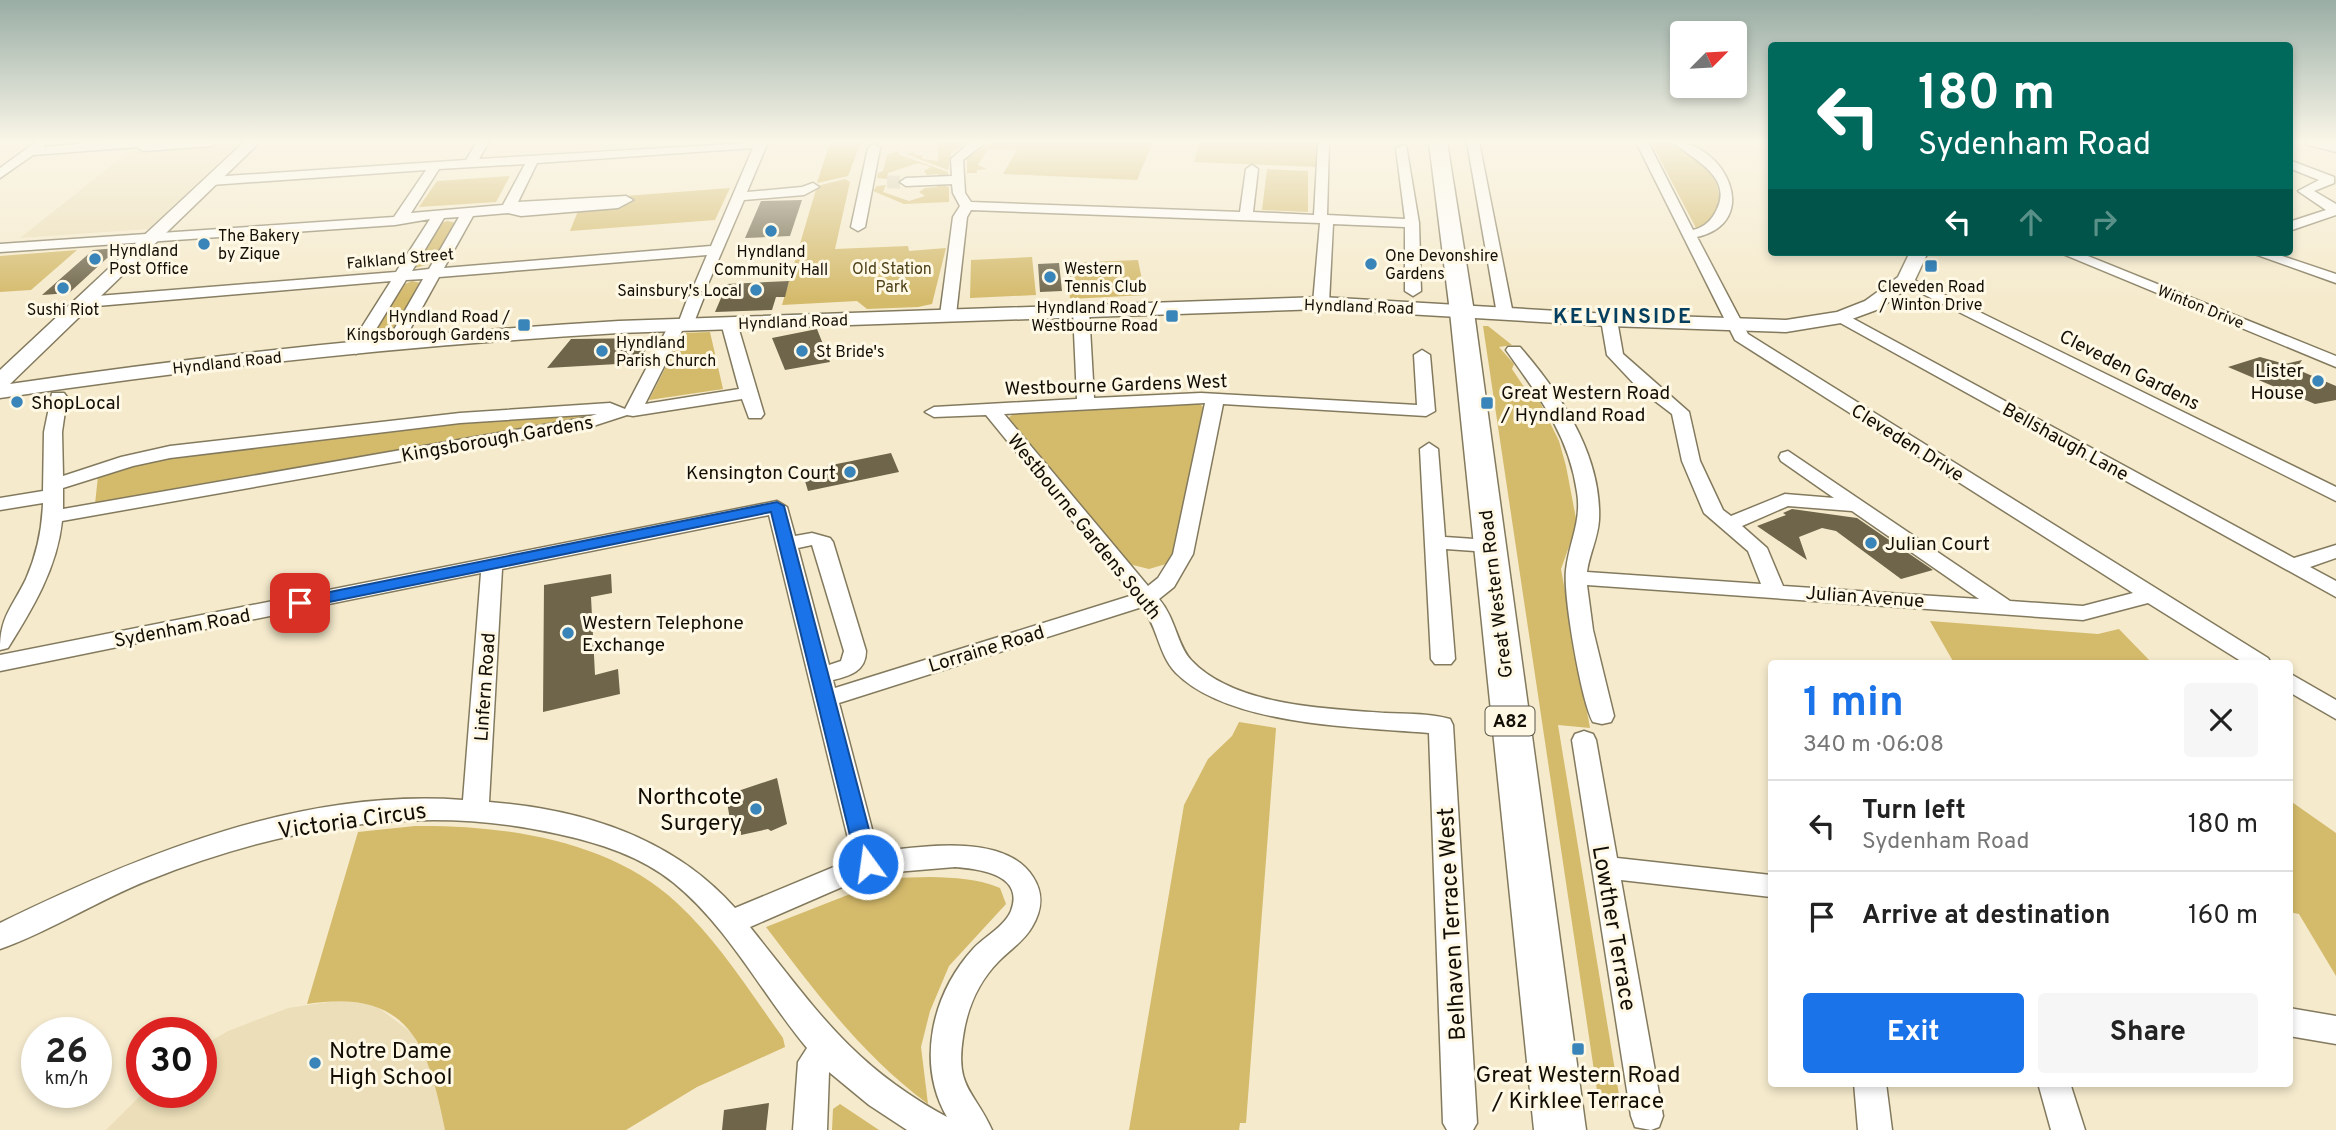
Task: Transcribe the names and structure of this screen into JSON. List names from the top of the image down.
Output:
{
  "streets": {
    "main road": ["Great Western Road", "A82"],
    "street": [
      "Falkland Street",
      "Hyndland Road",
      "Winton Drive",
      "Cleveden Gardens",
      "Westbourne Gardens West",
      "Kingsborough Gardens",
      "Bellshaugh Lane",
      "Cleveden Drive",
      "Westbourne Gardens South",
      "Julian Avenue",
      "Sydenham Road",
      "Lorraine Road",
      "Linfern Road",
      "Victoria Circus",
      "Belhaven Terrace West",
      "Lowther Terrace"
    ]
  },
  "crossings": [
    ["Hyndland Road", "Cleveden Gardens"],
    ["Hyndland Road", "Bellshaugh Lane"],
    ["Hyndland Road", "Cleveden Drive"],
    ["Hyndland Road", "Great Western Road"],
    ["Westbourne Gardens West", "Westbourne Gardens South"],
    ["Cleveden Drive", "Julian Avenue"],
    ["Westbourne Gardens South", "Lorraine Road"],
    ["Westbourne Gardens South", "Belhaven Terrace West"],
    ["Sydenham Road", "Linfern Road"],
    ["Linfern Road", "Victoria Circus"]
  ],
  "districts": ["KELVINSIDE"],
  "parks": ["Old Station Park"],
  "places": {
    "other": [
      "Hyndland Community Hall",
      "The Bakery by Zique",
      "Hyndland Post Office",
      "One Devonshire Gardens",
      "Western Tennis Club",
      "Sushi Riot",
      "Sainsbury's Local",
      "Hyndland Parish Church",
      "St Bride's",
      "Lister House",
      "ShopLocal",
      "Kensington Court",
      "Julian Court",
      "Western Telephone Exchange",
      "Northcote Surgery",
      "Notre Dame High School"
    ],
    "transit": [
      "Cleveden Road / Winton Drive",
      "Hyndland Road / Westbourne Road",
      "Hyndland Road / Kingsborough Gardens",
      "Great Western Road / Hyndland Road",
      "Great Western Road / Kirklee Terrace"
    ]
  },
  "north": "top right",
  "page": {
    "turn": ["180 m", "Sydenham Road"],
    "heading": ["1 min", "340 m · 06:08"],
    "list": [
      {
        "name": "Turn left",
        "note": "Sydenham Road",
        "value": "180 m"
      },
      {
        "name": "Arrive at destination",
        "value": "160 m"
      }
    ],
    "buttons": ["Exit", "Share"],
    "speed": "26 km/h",
    "limit": "30"
  }
}
